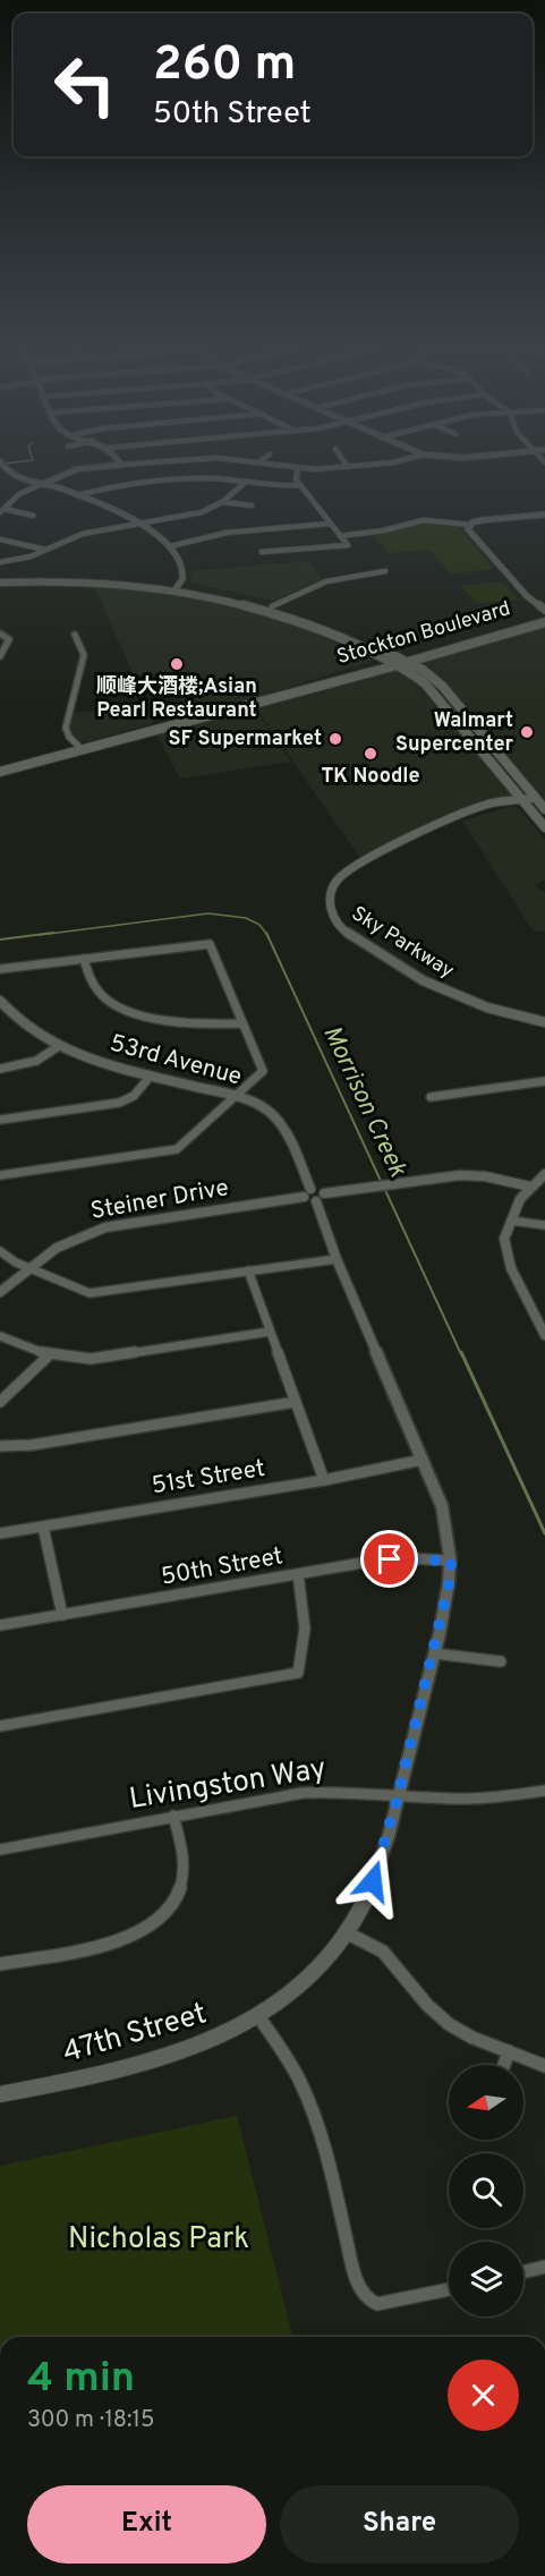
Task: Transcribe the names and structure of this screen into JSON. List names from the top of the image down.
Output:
{
  "streets": {
    "main road": ["Stockton Boulevard"],
    "street": [
      "Sky Parkway",
      "53rd Avenue",
      "Steiner Drive",
      "51st Street",
      "50th Street",
      "Livingston Way",
      "47th Street"
    ]
  },
  "crossings": [
    ["53rd Avenue", "Steiner Drive"],
    ["50th Street", "47th Street"],
    ["Livingston Way", "47th Street"]
  ],
  "water": ["Morrison Creek"],
  "parks": ["Nicholas Park"],
  "places": [
    "顺峰大酒楼;Asian Pearl Restaurant",
    "Walmart Supercenter",
    "SF Supermarket",
    "TK Noodle"
  ],
  "north": "left",
  "page": {
    "turn": ["260 m", "50th Street"],
    "heading": ["4 min", "300 m · 18:15"],
    "buttons": ["Exit", "Share"]
  }
}
